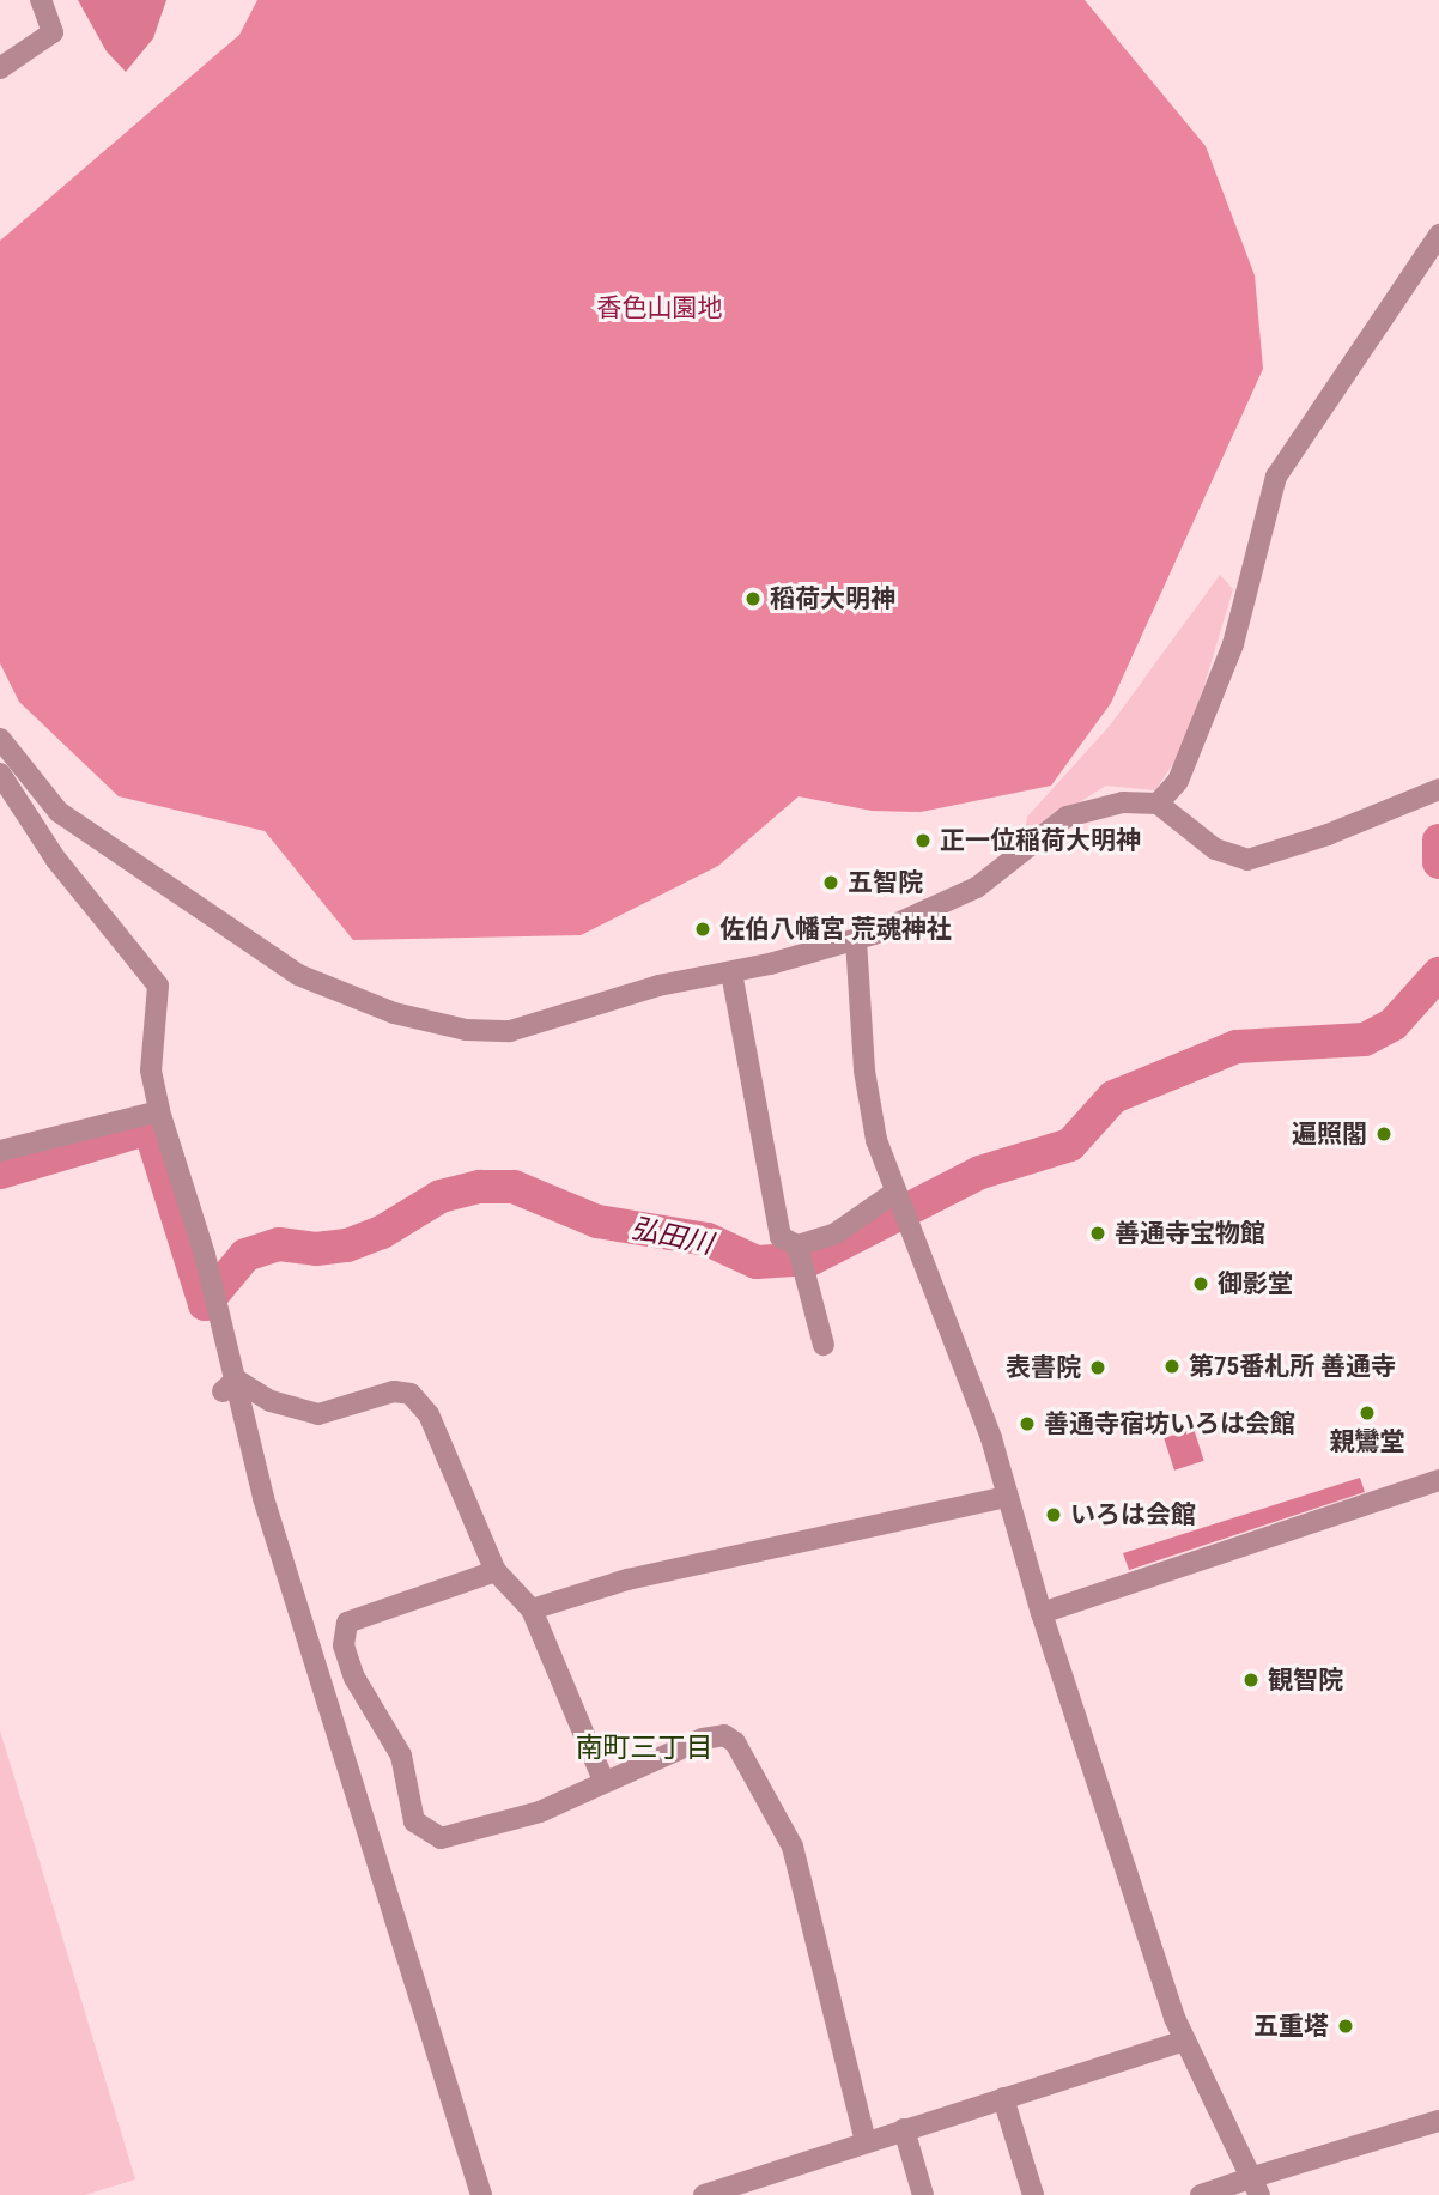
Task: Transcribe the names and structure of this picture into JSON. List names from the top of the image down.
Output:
{
  "districts": ["南町三丁目"],
  "water": ["弘田川"],
  "parks": ["香色山園地"],
  "places": [
    "稻荷大明神",
    "正一位稲荷大明神",
    "五智院",
    "佐伯八幡宮 荒魂神社",
    "遍照閣",
    "善通寺宝物館",
    "御影堂",
    "第75番札所 善通寺",
    "表書院",
    "親鸞堂",
    "善通寺宿坊いろは会館",
    "いろは会館",
    "観智院",
    "五重塔"
  ]
}
